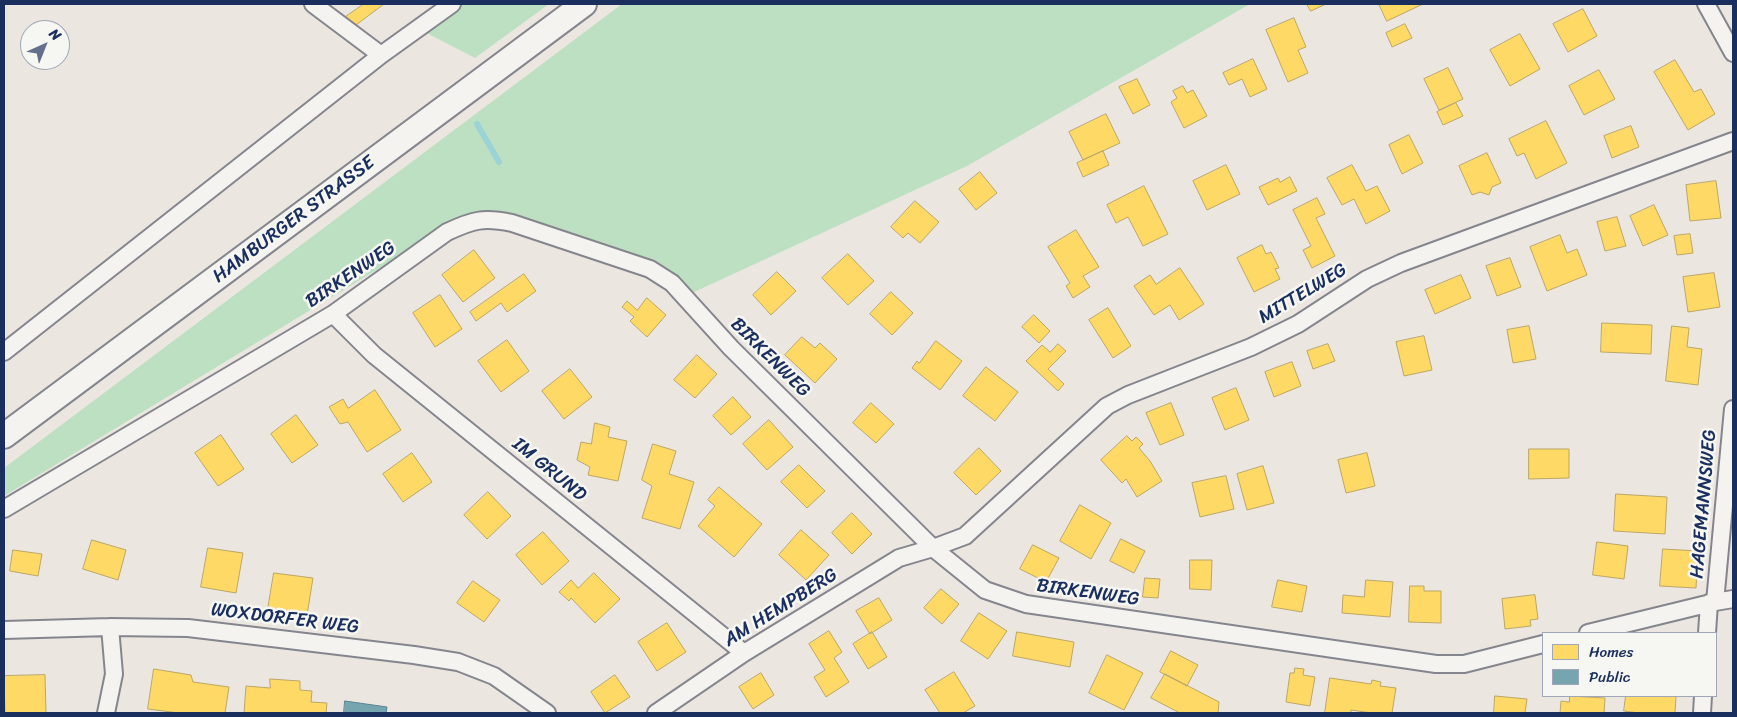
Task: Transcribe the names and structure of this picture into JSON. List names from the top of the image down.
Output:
{
  "streets": {
    "main road": ["HAMBURGER STRASSE"],
    "street": [
      "BIRKENWEG",
      "MITTELWEG",
      "IM GRUND",
      "HAGEMANNSWEG",
      "AM HEMPBERG",
      "WOXDORFER WEG"
    ]
  },
  "crossings": [
    ["BIRKENWEG", "MITTELWEG"],
    ["BIRKENWEG", "IM GRUND"],
    ["BIRKENWEG", "AM HEMPBERG"],
    ["MITTELWEG", "AM HEMPBERG"],
    ["IM GRUND", "AM HEMPBERG"]
  ],
  "legend": ["Homes", "Public"],
  "north": "top right"
}
